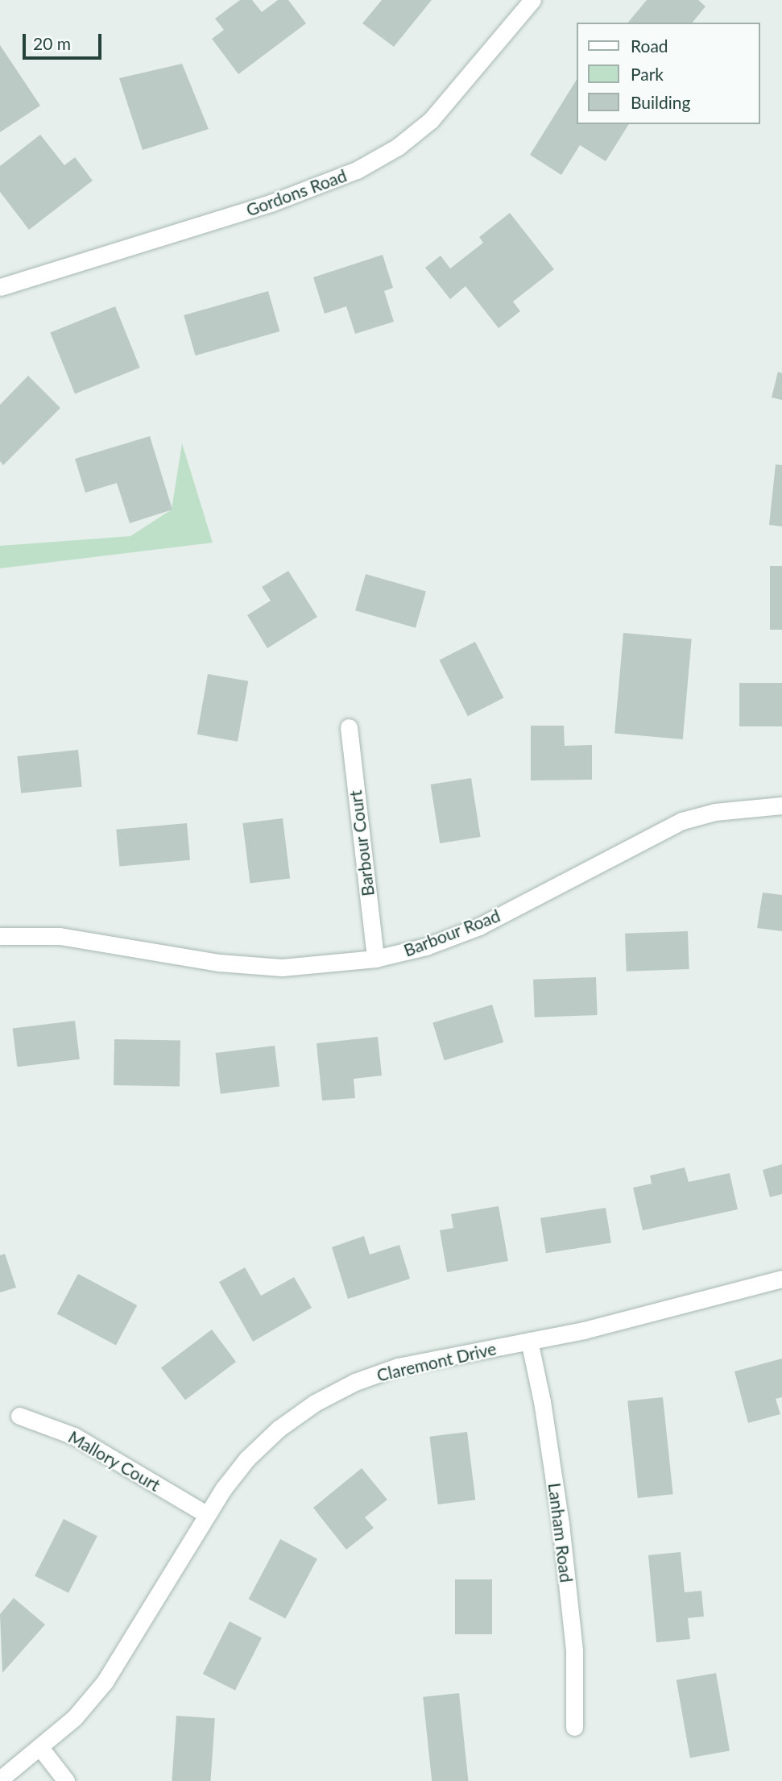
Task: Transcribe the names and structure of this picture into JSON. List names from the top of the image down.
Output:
{
  "streets": {
    "street": [
      "Gordons Road",
      "Barbour Court",
      "Barbour Road",
      "Claremont Drive",
      "Mallory Court",
      "Lanham Road"
    ]
  },
  "crossings": [
    ["Barbour Court", "Barbour Road"],
    ["Claremont Drive", "Mallory Court"],
    ["Claremont Drive", "Lanham Road"]
  ],
  "legend": ["Road", "Park", "Building"],
  "scale_bar": "20 m"
}
